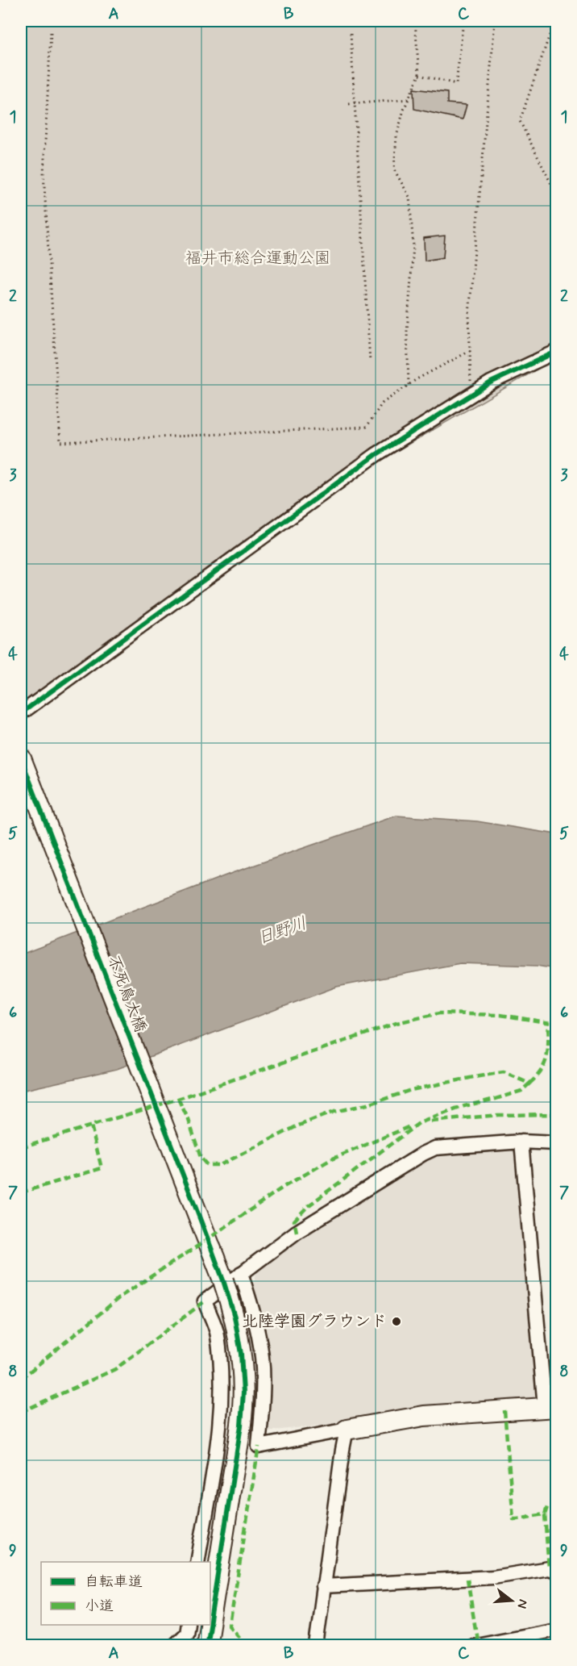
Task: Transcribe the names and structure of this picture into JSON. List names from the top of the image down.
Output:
{
  "streets": {
    "street": ["不死鳥大橋"]
  },
  "water": ["日野川"],
  "parks": ["福井市総合運動公園"],
  "places": ["北陸学園グラウンド"],
  "legend": ["自転車道", "小道"],
  "north": "right",
  "grid": {
    "columns": ["A", "B", "C"],
    "rows": [
      "1",
      "2",
      "3",
      "4",
      "5",
      "6",
      "7",
      "8",
      "9"
    ]
  }
}
